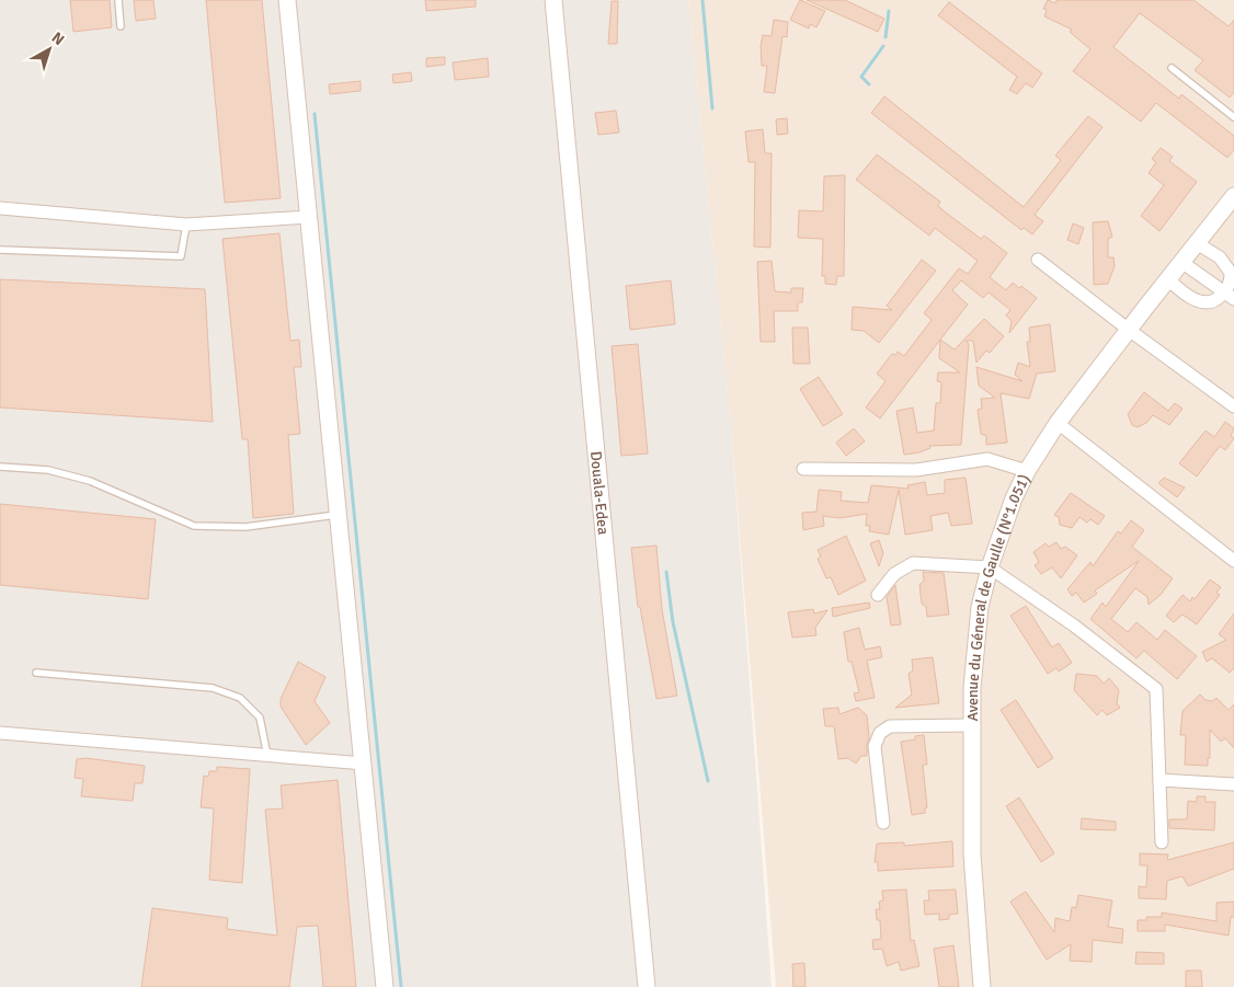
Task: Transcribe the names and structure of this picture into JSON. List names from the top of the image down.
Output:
{
  "streets": {
    "main road": ["Douala-Edea", "Avenue du Géneral de Gaulle (N°1.051)"]
  },
  "north": "top right"
}
